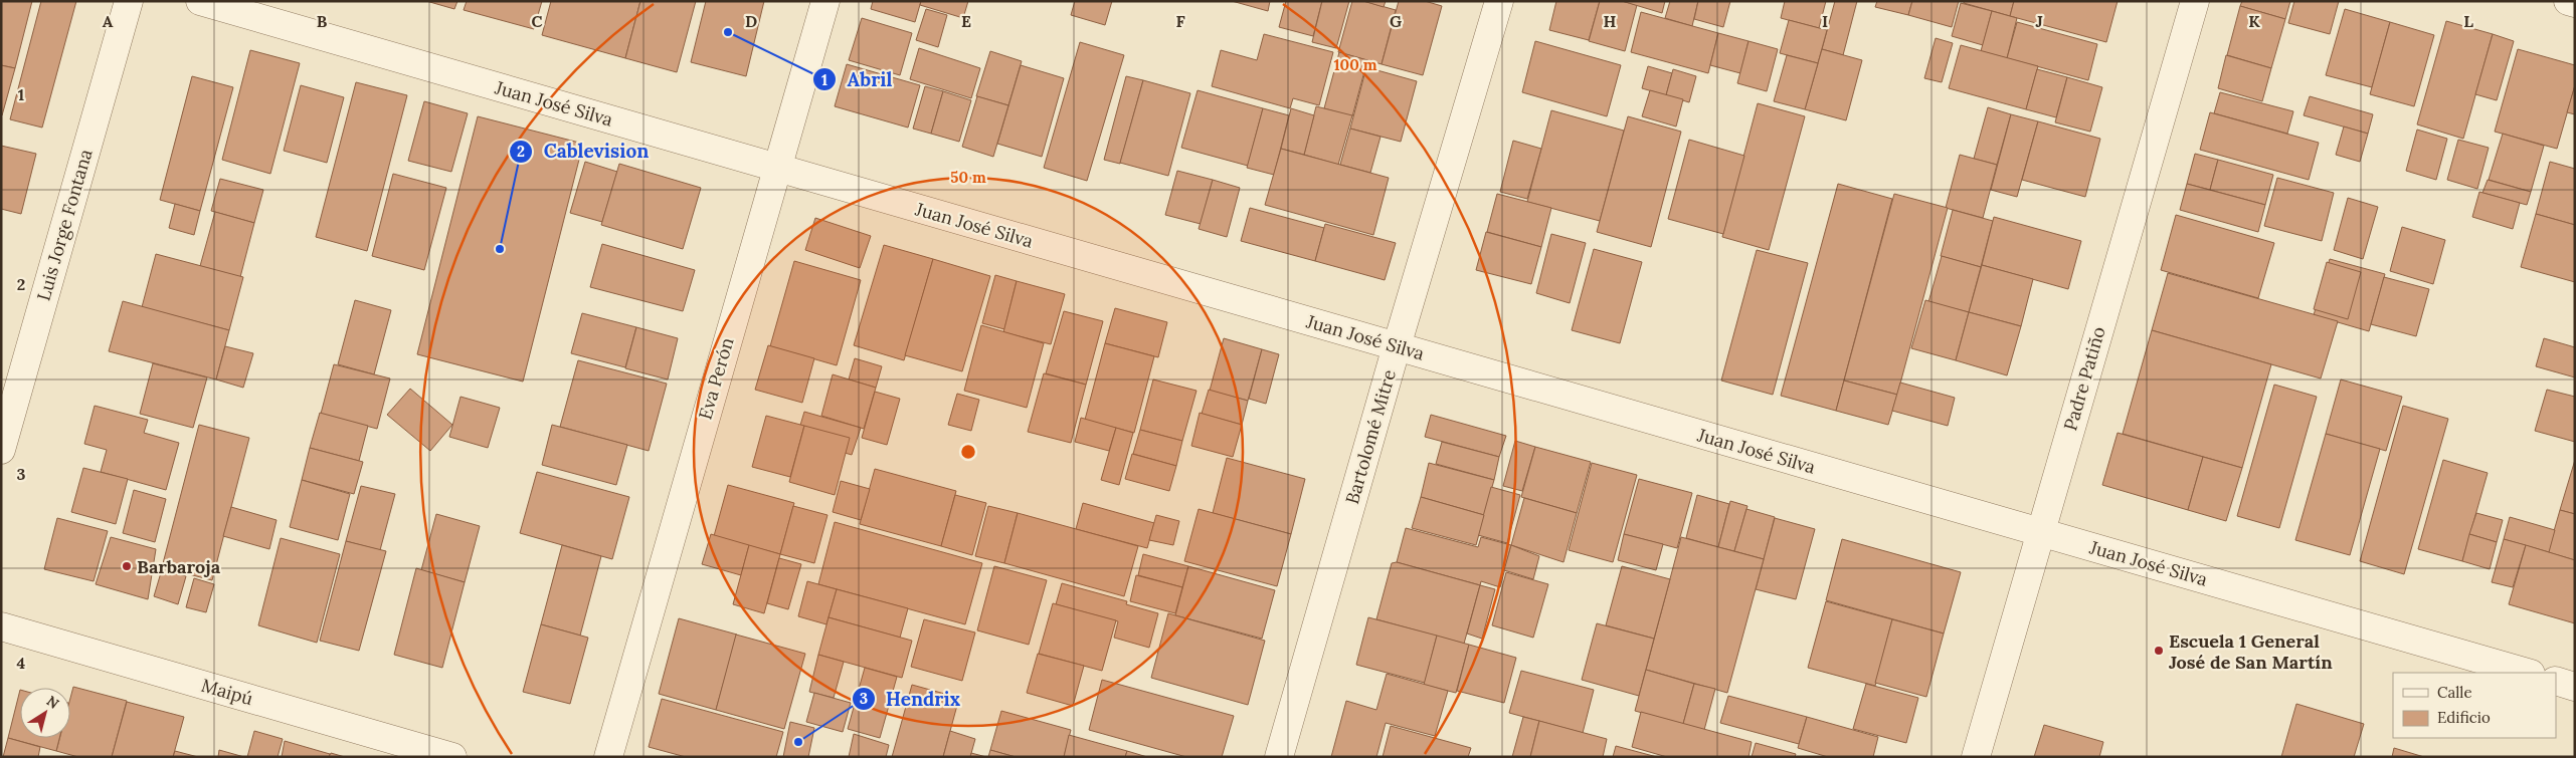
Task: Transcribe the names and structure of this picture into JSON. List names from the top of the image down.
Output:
{
  "streets": {
    "street": [
      "Juan José Silva",
      "Luis Jorge Fontana",
      "Eva Perón",
      "Padre Patiño",
      "Bartolomé Mitre",
      "Maipú"
    ]
  },
  "crossings": [
    ["Juan José Silva", "Eva Perón"],
    ["Juan José Silva", "Padre Patiño"],
    ["Juan José Silva", "Bartolomé Mitre"]
  ],
  "places": [
    "Abril",
    "Cablevision",
    "Barbaroja",
    "Escuela 1 General José de San Martín",
    "Hendrix"
  ],
  "legend": ["Calle", "Edificio"],
  "north": "top right",
  "grid": {
    "columns": [
      "A",
      "B",
      "C",
      "D",
      "E",
      "F",
      "G",
      "H",
      "I",
      "J",
      "K",
      "L"
    ],
    "rows": [
      "1",
      "2",
      "3",
      "4"
    ]
  },
  "rings": ["100 m", "50 m"]
}
